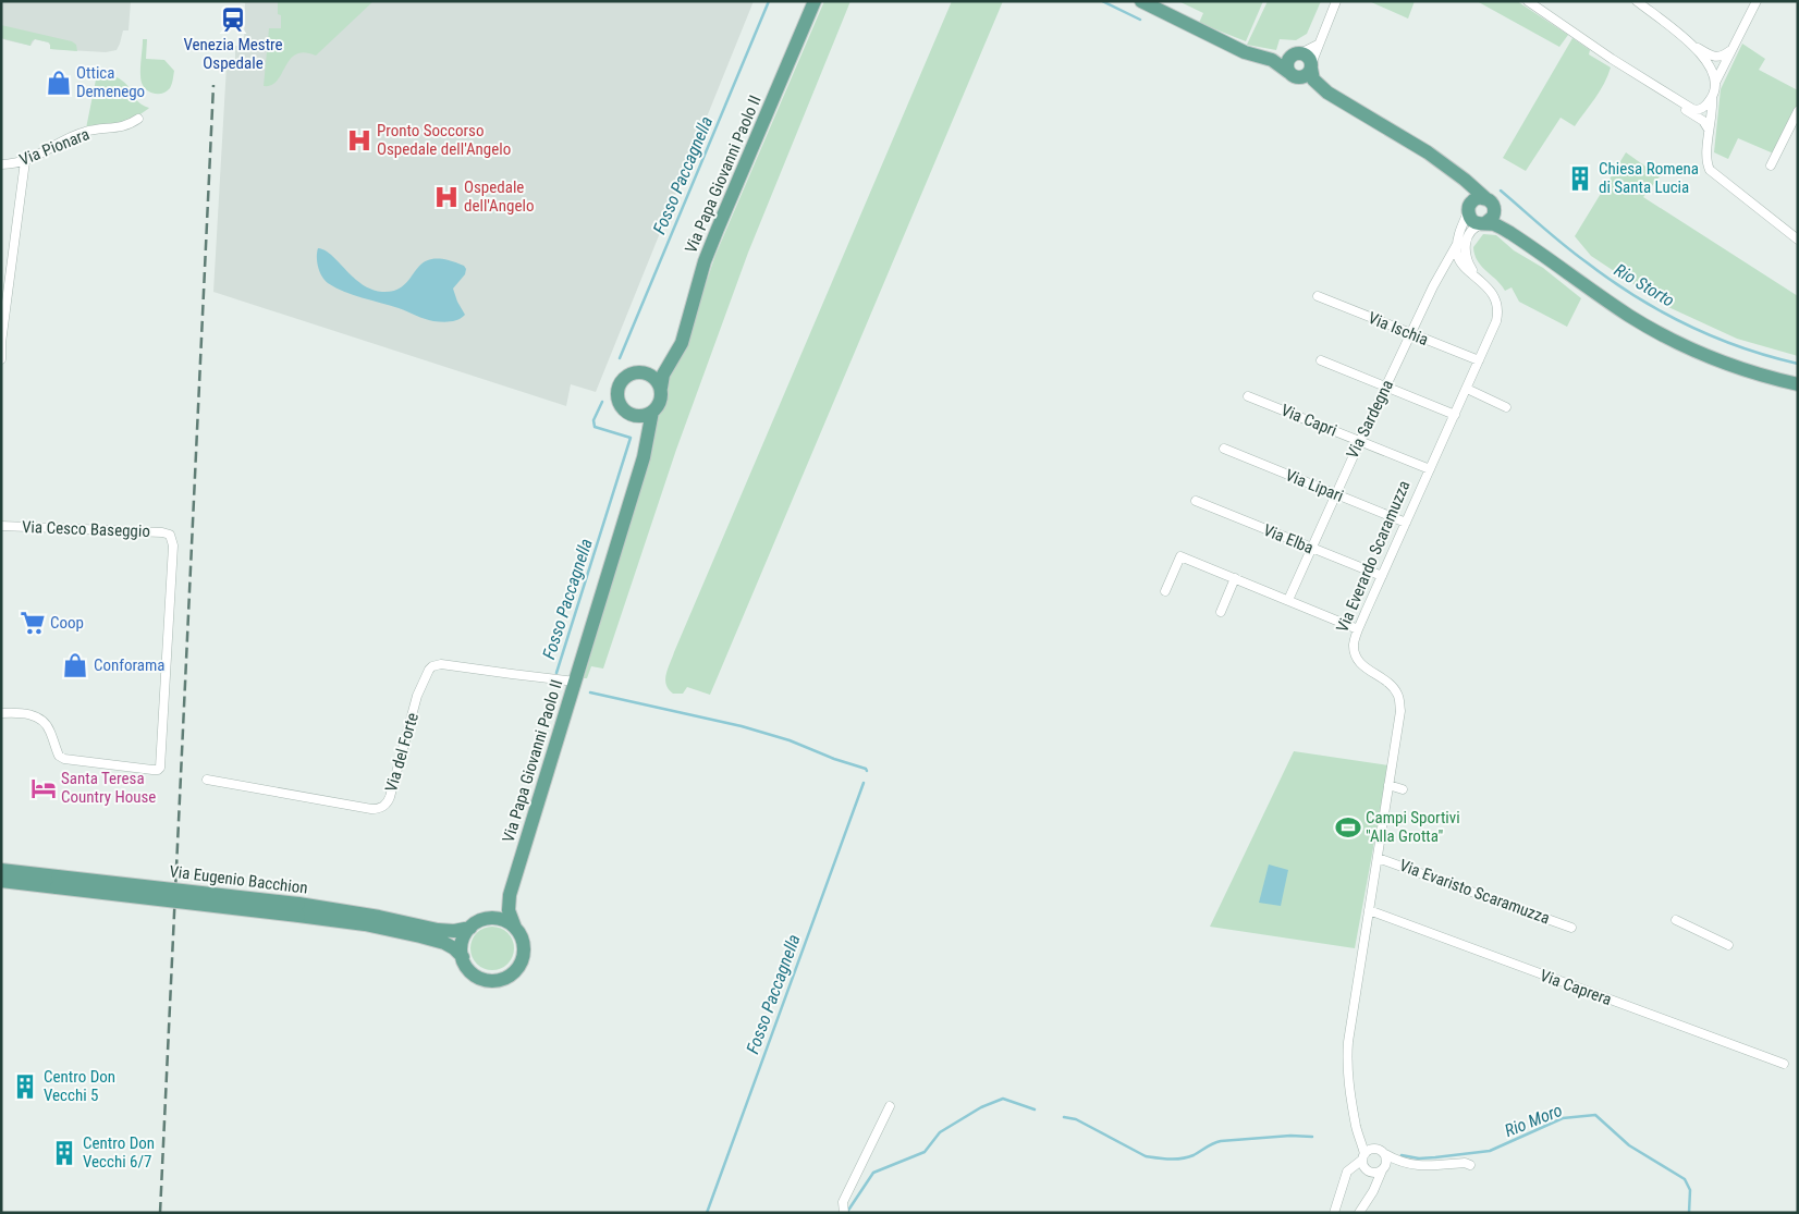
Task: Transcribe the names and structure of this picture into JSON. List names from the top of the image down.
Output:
{
  "streets": {
    "main road": ["Via Papa Giovanni Paolo II", "Via Eugenio Bacchion"],
    "street": [
      "Via Pionara",
      "Via Ischia",
      "Via Sardegna",
      "Via Capri",
      "Via Lipari",
      "Via Cesco Baseggio",
      "Via Elba",
      "Via Everardo Scaramuzza",
      "Via del Forte",
      "Via Evaristo Scaramuzza",
      "Via Caprera"
    ]
  },
  "crossings": [
    ["Via Papa Giovanni Paolo II", "Via del Forte"],
    ["Via Papa Giovanni Paolo II", "Via Eugenio Bacchion"],
    ["Via Ischia", "Via Sardegna"],
    ["Via Ischia", "Via Everardo Scaramuzza"],
    ["Via Sardegna", "Via Capri"],
    ["Via Sardegna", "Via Lipari"],
    ["Via Sardegna", "Via Elba"],
    ["Via Sardegna", "Via Everardo Scaramuzza"],
    ["Via Capri", "Via Everardo Scaramuzza"],
    ["Via Lipari", "Via Everardo Scaramuzza"],
    ["Via Elba", "Via Everardo Scaramuzza"],
    ["Via Everardo Scaramuzza", "Via Evaristo Scaramuzza"],
    ["Via Everardo Scaramuzza", "Via Caprera"]
  ],
  "water": ["Fosso Paccagnella", "Rio Storto", "Rio Moro"],
  "places": {
    "station": ["Venezia Mestre Ospedale"],
    "shop": ["Ottica Demenego", "Conforama"],
    "hospital": ["Pronto Soccorso Ospedale dell'Angelo", "Ospedale dell'Angelo"],
    "building": ["Chiesa Romena di Santa Lucia", "Centro Don Vecchi 5", "Centro Don Vecchi 6/7"],
    "supermarket": ["Coop"],
    "hotel": ["Santa Teresa Country House"],
    "sports": ["Campi Sportivi \"Alla Grotta\""]
  }
}
